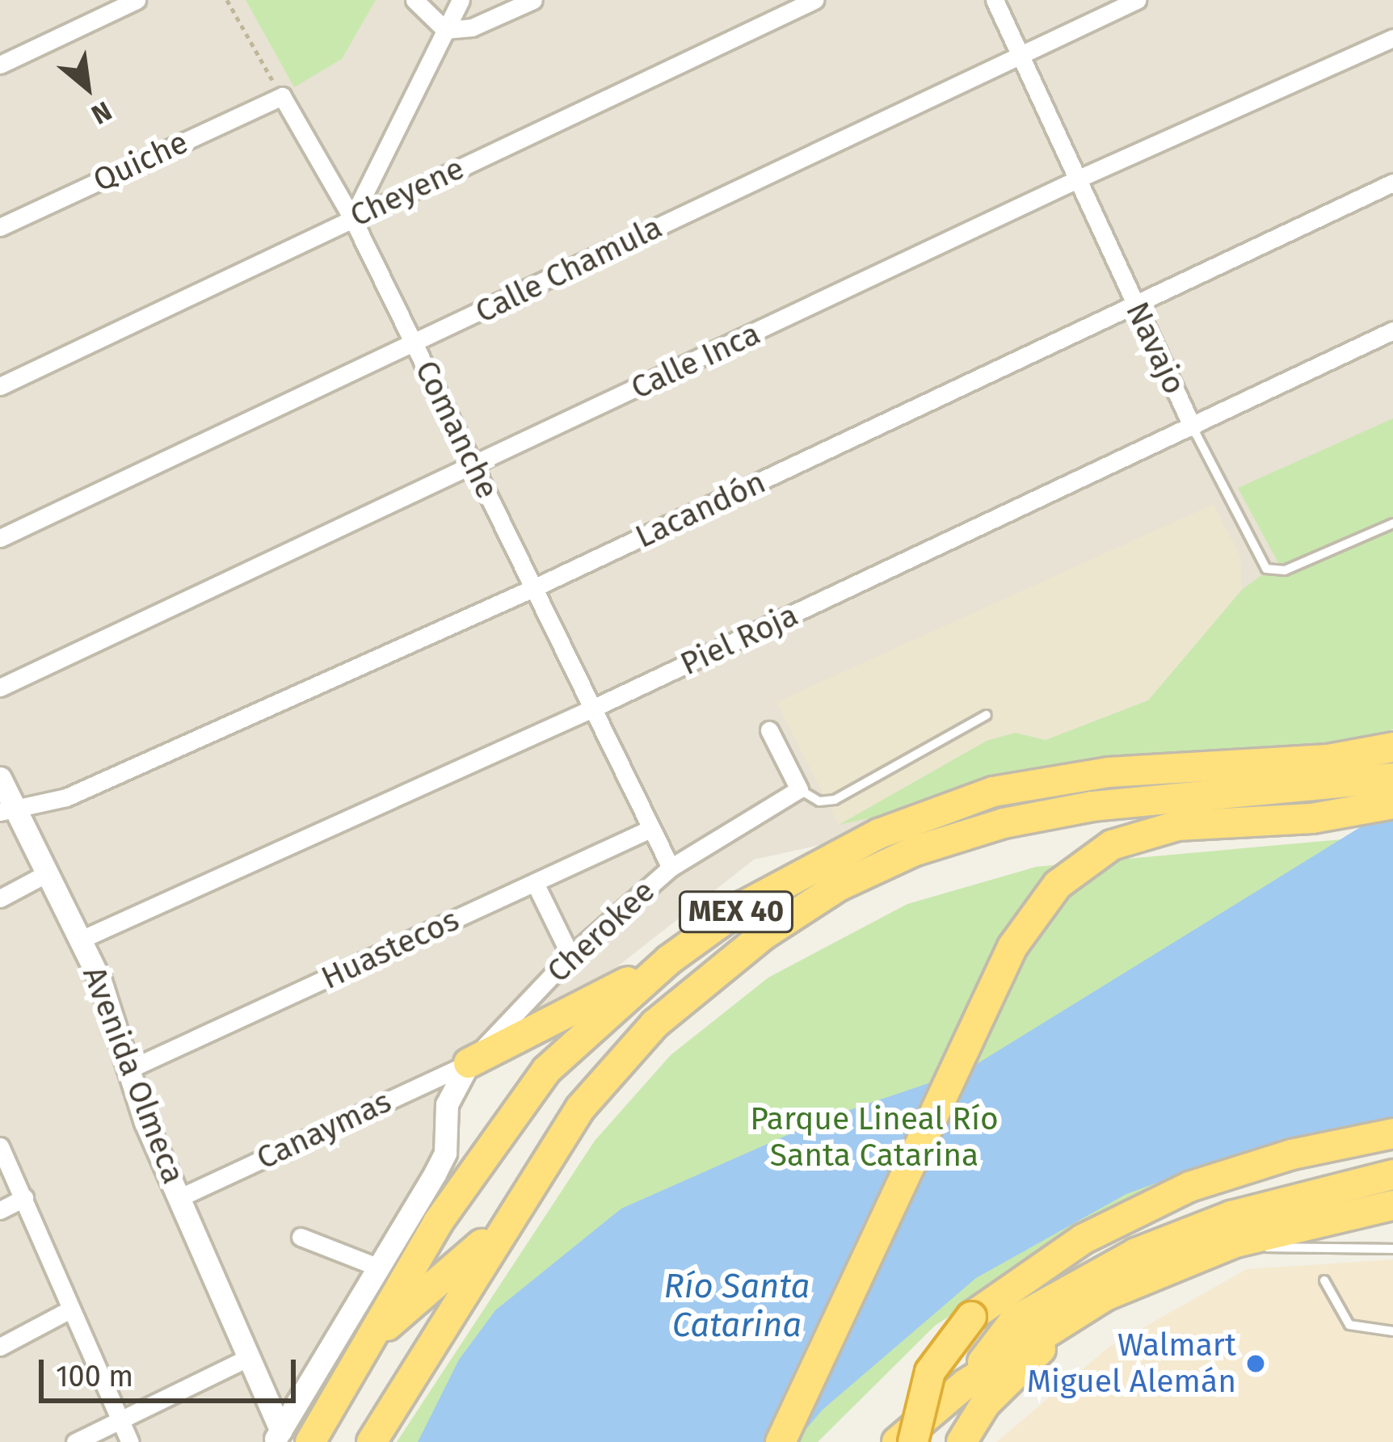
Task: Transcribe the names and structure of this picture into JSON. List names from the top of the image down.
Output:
{
  "streets": {
    "highway": ["MEX 40"],
    "street": [
      "Quiche",
      "Cheyene",
      "Calle Chamula",
      "Navajo",
      "Calle Inca",
      "Comanche",
      "Lacandón",
      "Piel Roja",
      "Cherokee",
      "Huastecos",
      "Avenida Olmeca",
      "Canaymas"
    ]
  },
  "crossings": [
    ["Quiche", "Comanche"],
    ["Cheyene", "Comanche"],
    ["Calle Chamula", "Navajo"],
    ["Calle Chamula", "Comanche"],
    ["Navajo", "Calle Inca"],
    ["Navajo", "Lacandón"],
    ["Navajo", "Piel Roja"],
    ["Calle Inca", "Comanche"],
    ["Comanche", "Lacandón"],
    ["Comanche", "Piel Roja"],
    ["Comanche", "Cherokee"],
    ["Comanche", "Huastecos"],
    ["Lacandón", "Avenida Olmeca"],
    ["Piel Roja", "Avenida Olmeca"],
    ["Cherokee", "Canaymas"],
    ["Huastecos", "Avenida Olmeca"],
    ["Avenida Olmeca", "Canaymas"]
  ],
  "water": ["Río Santa Catarina"],
  "parks": ["Parque Lineal Río Santa Catarina"],
  "places": ["Walmart Miguel Alemán"],
  "scale_bar": "100 m",
  "north": "bottom right"
}
